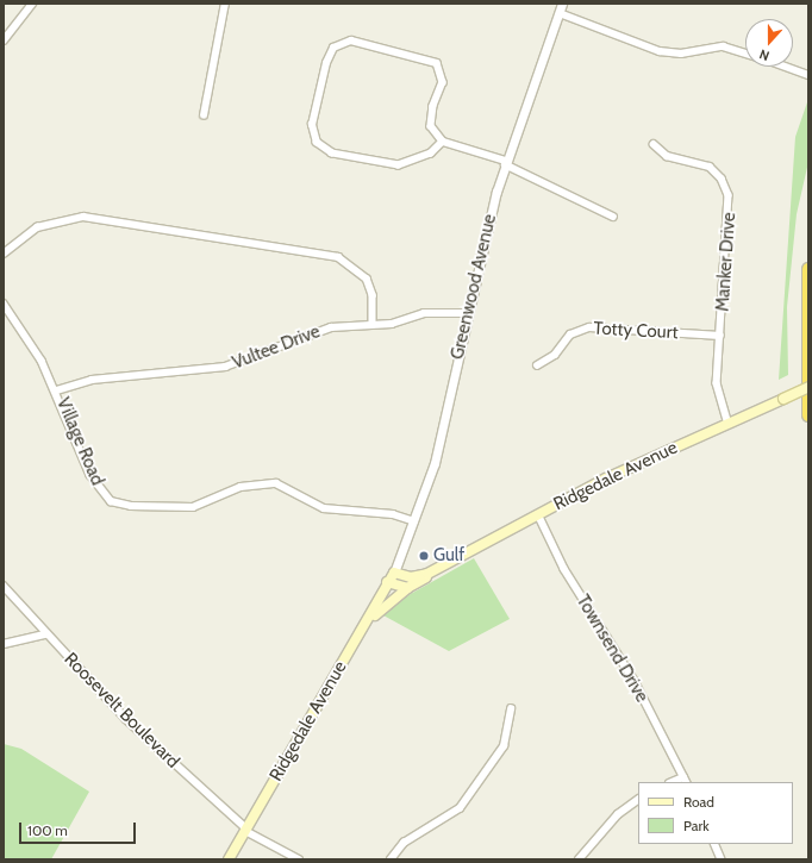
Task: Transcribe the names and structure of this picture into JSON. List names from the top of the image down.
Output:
{
  "streets": {
    "main road": ["Ridgedale Avenue"],
    "street": [
      "Manker Drive",
      "Greenwood Avenue",
      "Totty Court",
      "Vultee Drive",
      "Village Road",
      "Townsend Drive",
      "Roosevelt Boulevard"
    ]
  },
  "crossings": [
    ["Manker Drive", "Totty Court"],
    ["Manker Drive", "Ridgedale Avenue"],
    ["Greenwood Avenue", "Vultee Drive"],
    ["Greenwood Avenue", "Village Road"],
    ["Greenwood Avenue", "Ridgedale Avenue"],
    ["Vultee Drive", "Village Road"],
    ["Ridgedale Avenue", "Townsend Drive"],
    ["Ridgedale Avenue", "Roosevelt Boulevard"]
  ],
  "places": ["Gulf"],
  "legend": ["Road", "Park"],
  "scale_bar": "100 m",
  "north": "bottom"
}
